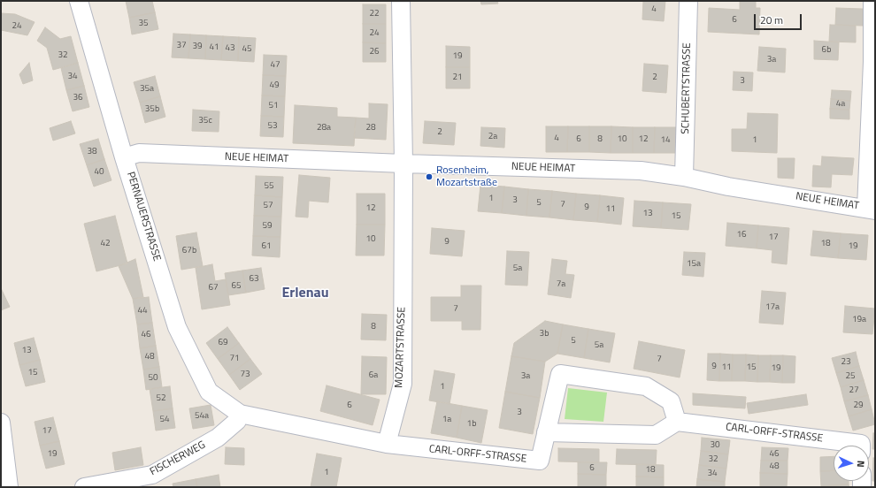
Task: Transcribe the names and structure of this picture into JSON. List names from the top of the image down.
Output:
{
  "streets": {
    "street": [
      "SCHUBERTSTRASSE",
      "NEUE HEIMAT",
      "PERNAUERSTRASSE",
      "MOZARTSTRASSE",
      "CARL-ORFF-STRASSE",
      "FISCHERWEG"
    ]
  },
  "crossings": [
    ["SCHUBERTSTRASSE", "NEUE HEIMAT"],
    ["NEUE HEIMAT", "PERNAUERSTRASSE"],
    ["NEUE HEIMAT", "MOZARTSTRASSE"],
    ["PERNAUERSTRASSE", "FISCHERWEG"],
    ["MOZARTSTRASSE", "CARL-ORFF-STRASSE"]
  ],
  "districts": ["Erlenau"],
  "places": ["Rosenheim, Mozartstraße"],
  "house_numbers": [
    "4",
    "22",
    "6",
    "35",
    "24",
    "24",
    "37",
    "39",
    "41",
    "43",
    "45",
    "6b",
    "26",
    "32",
    "19",
    "3a",
    "47",
    "34",
    "21",
    "2",
    "3",
    "49",
    "35a",
    "36",
    "4a",
    "51",
    "35b",
    "35c",
    "53",
    "28a",
    "28",
    "2",
    "2a",
    "4",
    "6",
    "8",
    "10",
    "12",
    "14",
    "1",
    "38",
    "40",
    "55",
    "1",
    "3",
    "5",
    "7",
    "57",
    "9",
    "12",
    "11",
    "13",
    "15",
    "59",
    "16",
    "17",
    "10",
    "9",
    "42",
    "18",
    "61",
    "19",
    "67b",
    "15a",
    "5a",
    "63",
    "7a",
    "65",
    "67",
    "17a",
    "7",
    "44",
    "19a",
    "8",
    "3b",
    "46",
    "5",
    "69",
    "5a",
    "13",
    "48",
    "71",
    "7",
    "23",
    "9",
    "11",
    "15",
    "19",
    "15",
    "73",
    "6a",
    "3a",
    "25",
    "50",
    "1",
    "27",
    "52",
    "6",
    "29",
    "3",
    "54a",
    "54",
    "1a",
    "1b",
    "17",
    "30",
    "19",
    "46",
    "32",
    "48",
    "6",
    "18",
    "1",
    "34"
  ],
  "scale_bar": "20 m",
  "north": "right"
}
